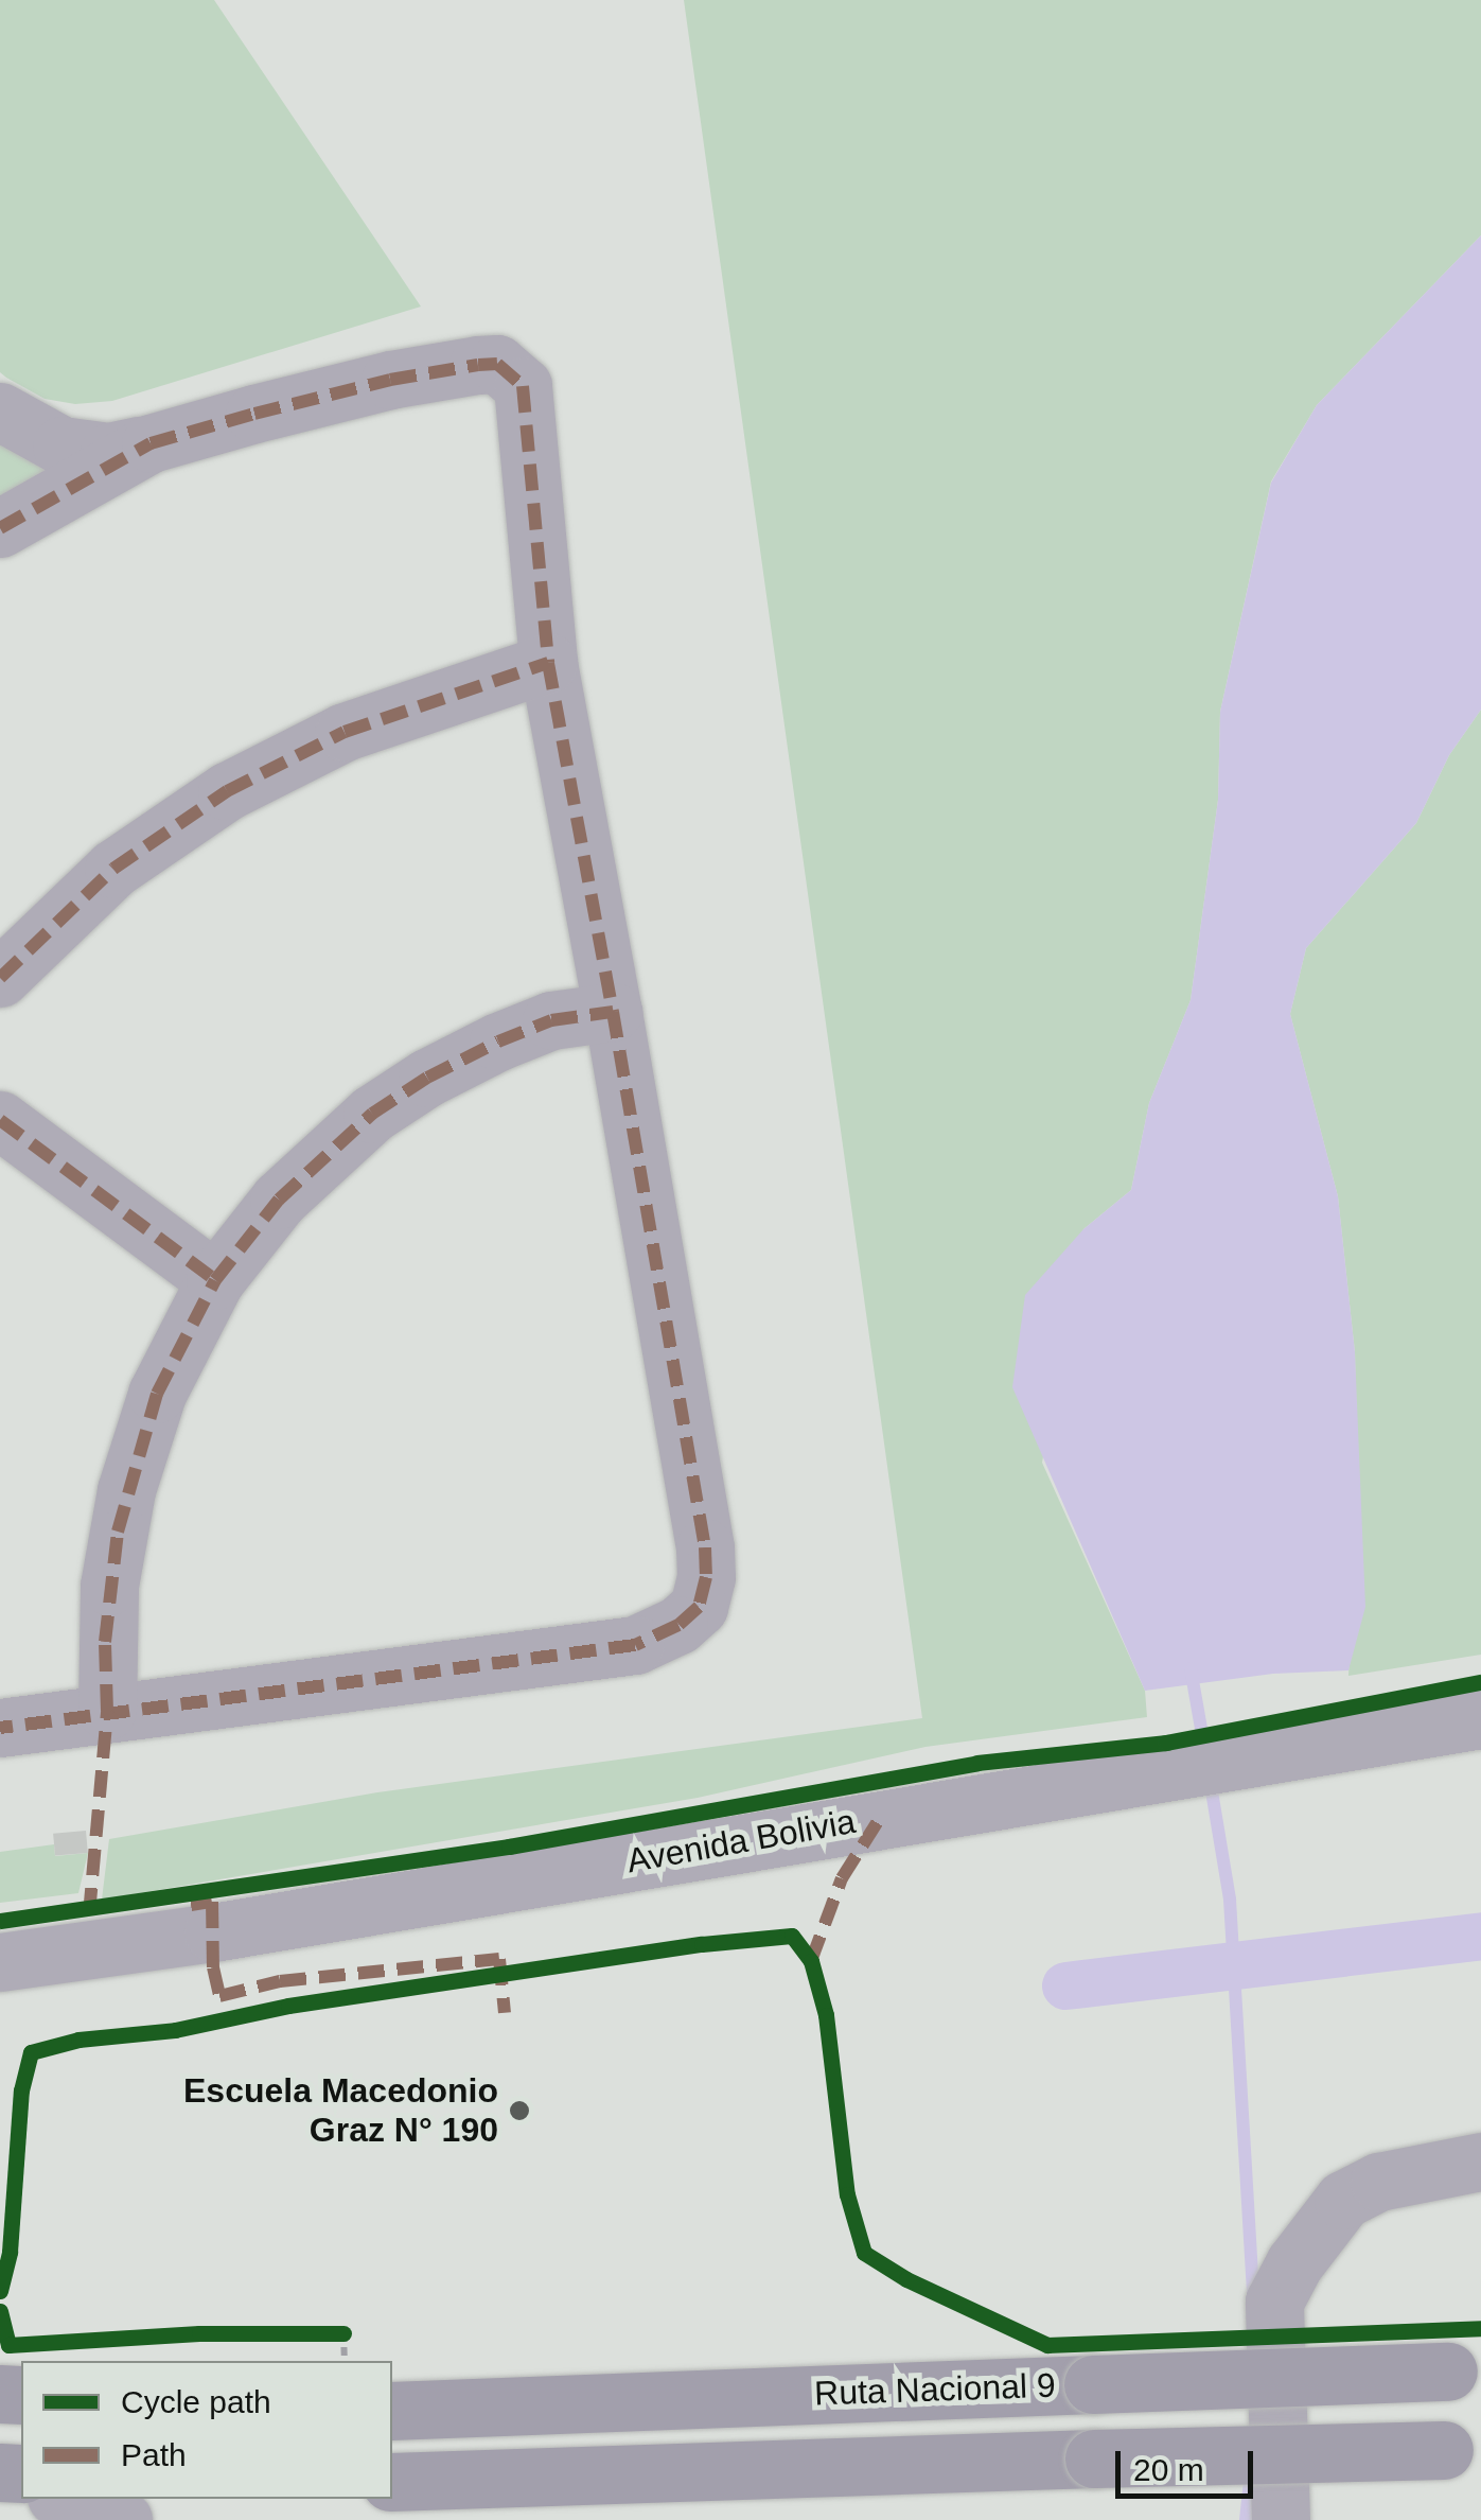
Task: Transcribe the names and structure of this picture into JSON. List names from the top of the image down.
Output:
{
  "streets": {
    "highway": ["Ruta Nacional 9"],
    "street": ["Avenida Bolivia"]
  },
  "places": ["Escuela Macedonio Graz N° 190"],
  "legend": ["Cycle path", "Path"],
  "scale_bar": "20 m"
}
